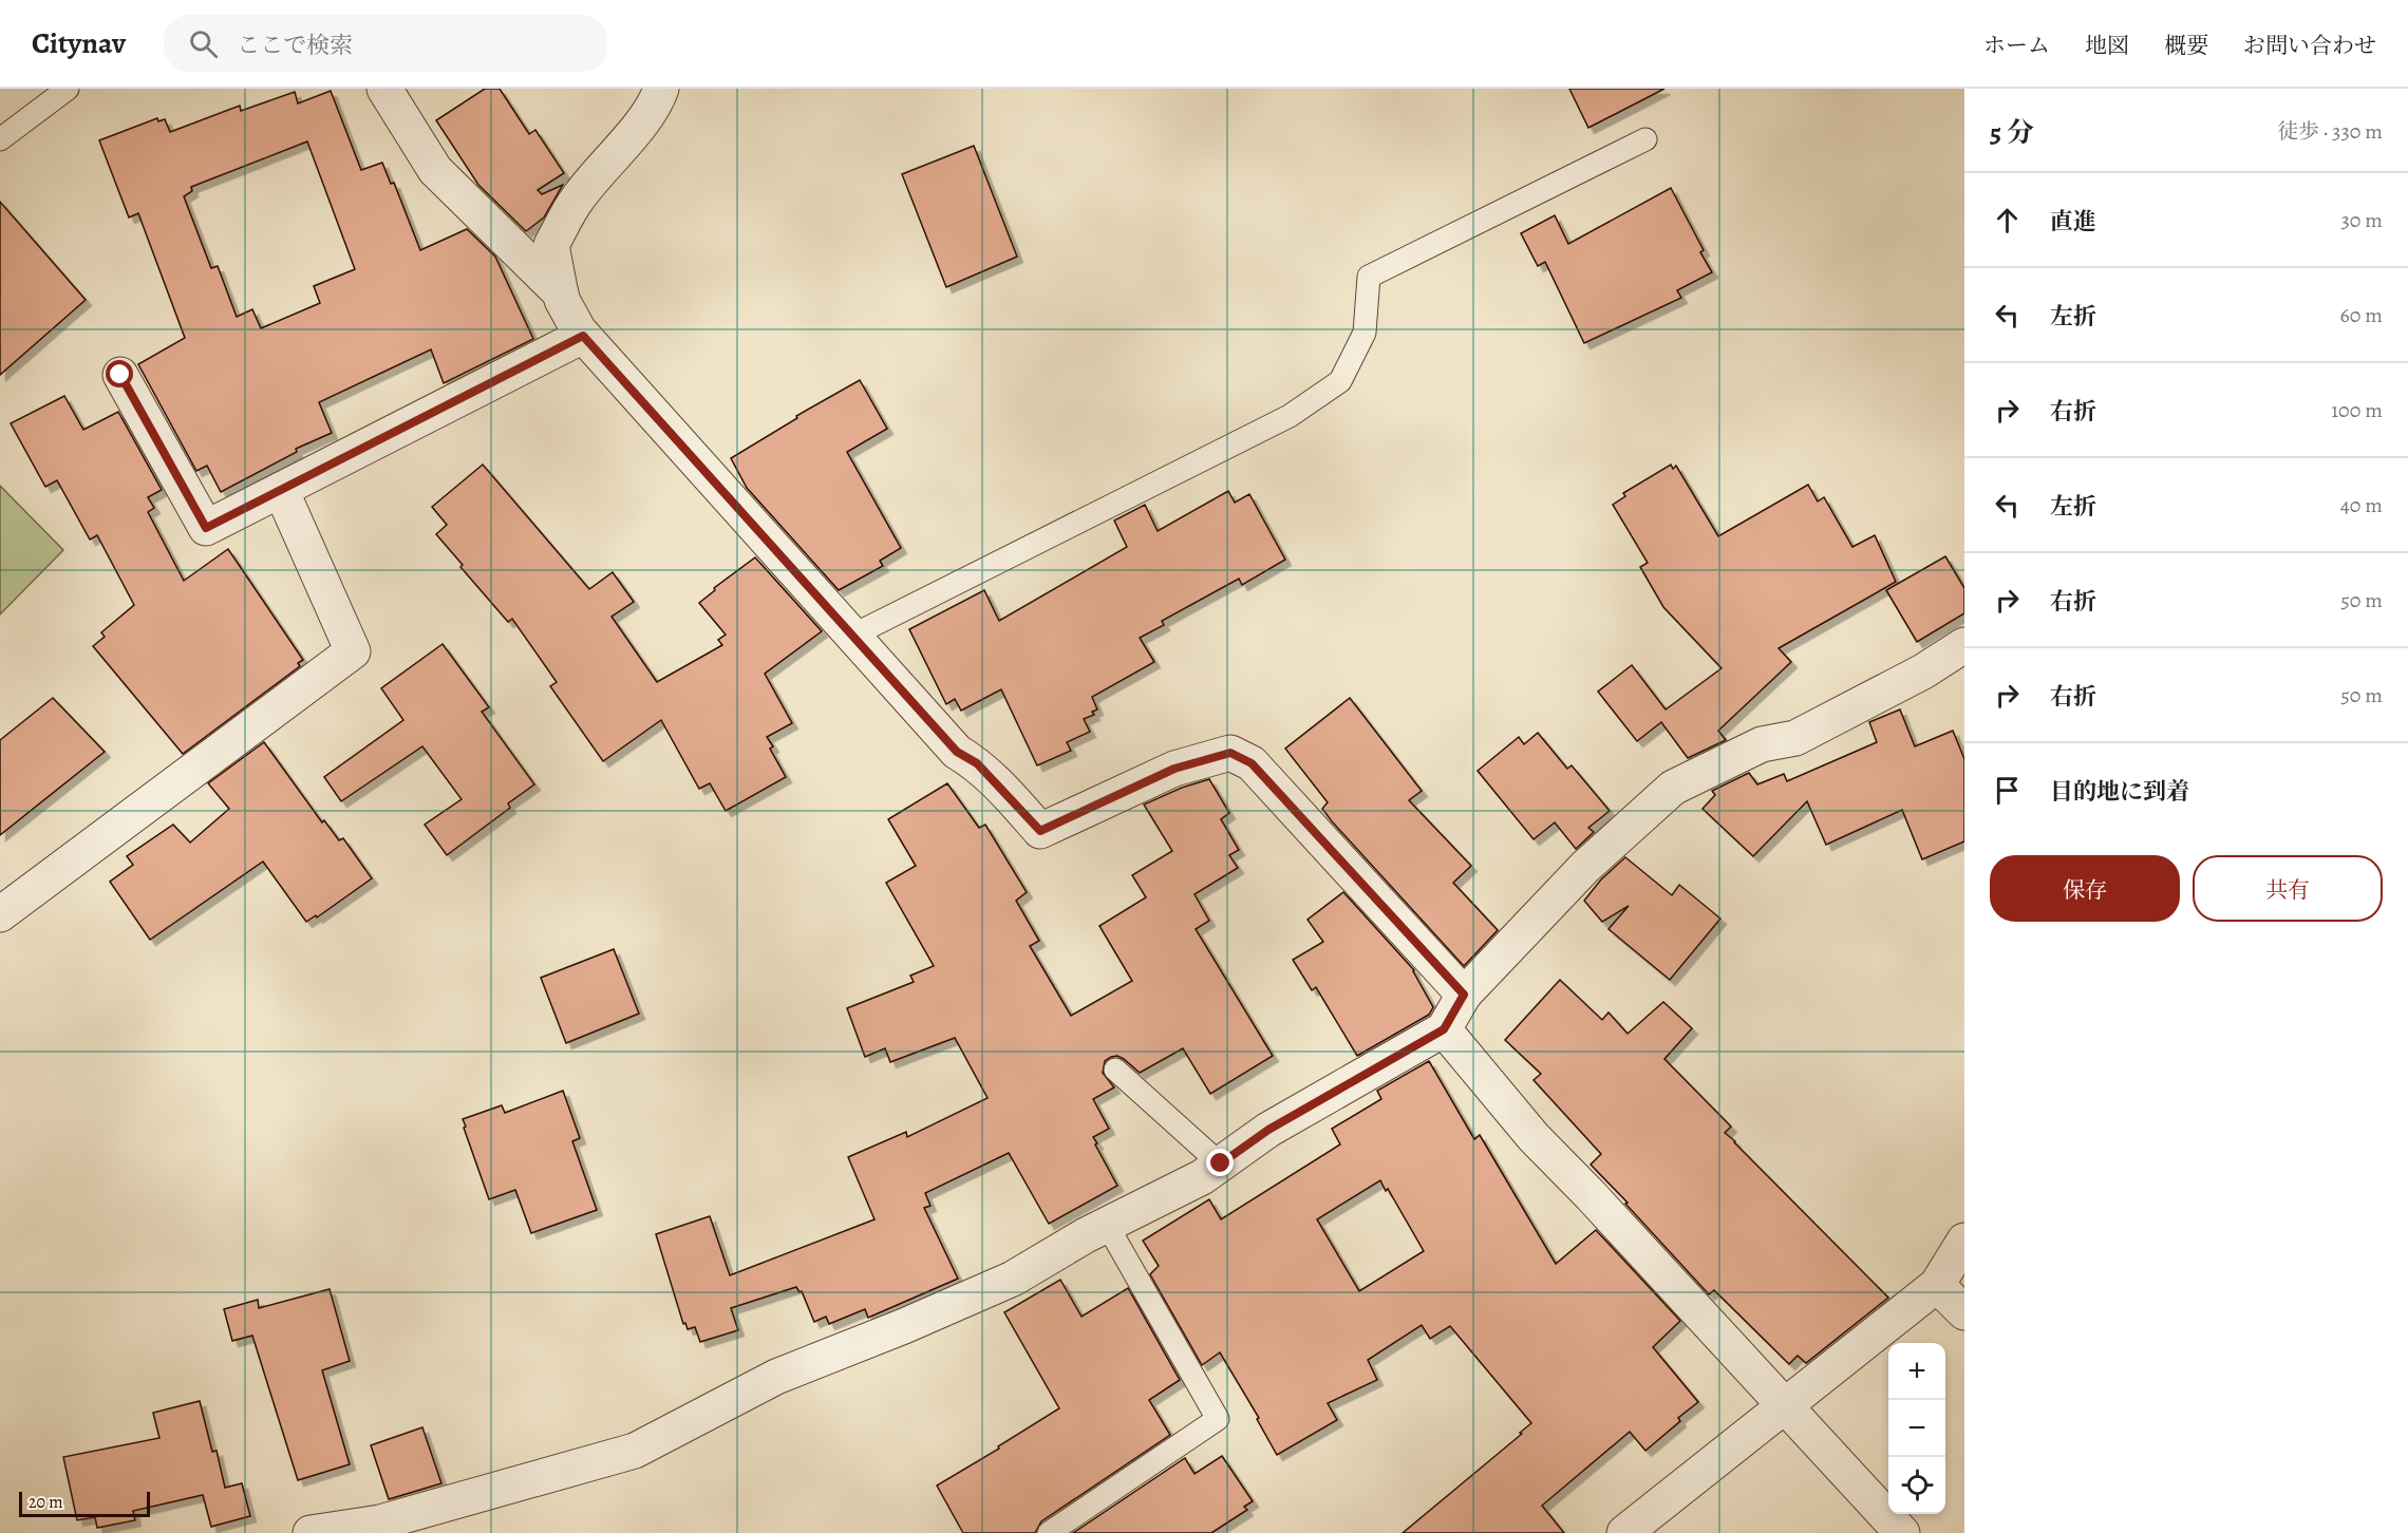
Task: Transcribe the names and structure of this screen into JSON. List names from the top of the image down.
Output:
{
  "scale_bar": "20 m",
  "page": {
    "header": "Citynav",
    "search": "ここで検索",
    "nav": [
      "ホーム",
      "地図",
      "概要",
      "お問い合わせ"
    ],
    "heading": ["5 分", "徒歩 · 330 m"],
    "list": [
      ["直進", "30 m"],
      ["左折", "60 m"],
      ["右折", "100 m"],
      ["左折", "40 m"],
      ["右折", "50 m"],
      ["右折", "50 m"],
      "目的地に到着"
    ],
    "buttons": ["保存", "共有"],
    "map_buttons": ["+", "−"],
    "scale": "20 m"
  }
}
